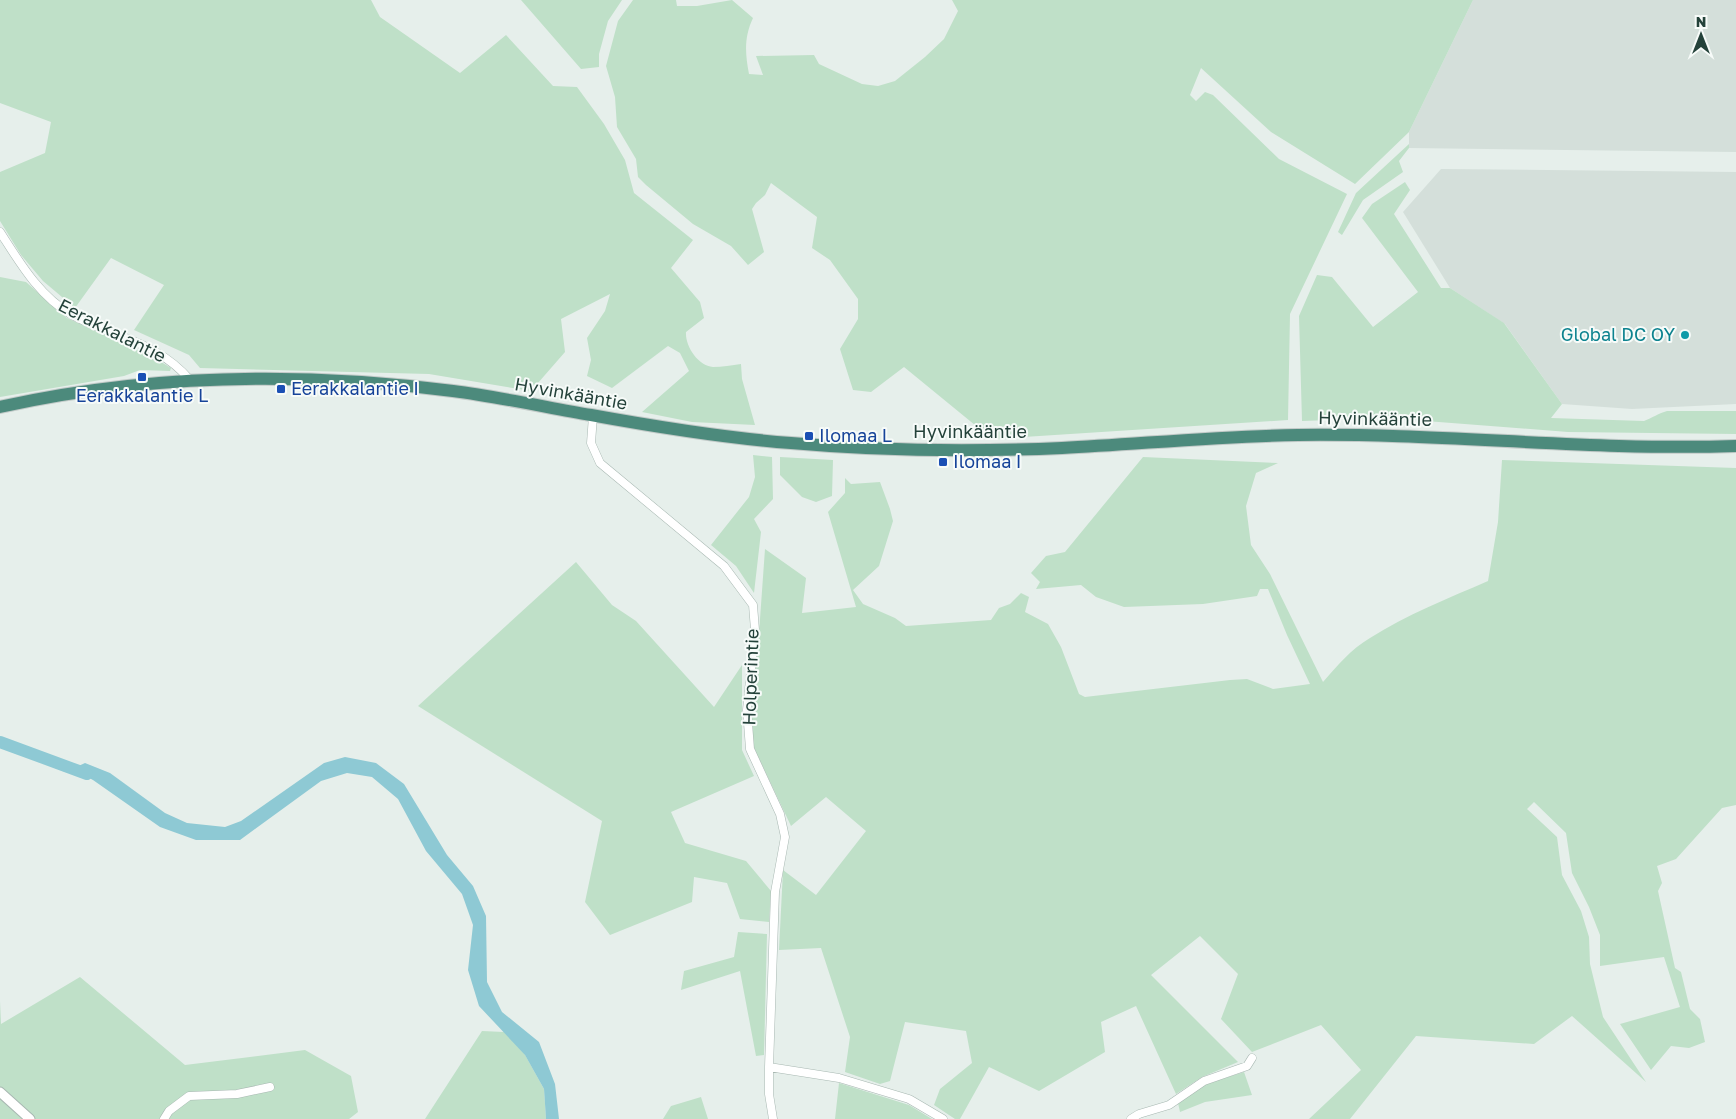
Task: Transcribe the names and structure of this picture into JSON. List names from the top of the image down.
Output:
{
  "streets": {
    "highway": ["Hyvinkääntie"],
    "street": ["Eerakkalantie", "Holperintie"]
  },
  "crossings": [
    ["Eerakkalantie", "Hyvinkääntie"],
    ["Hyvinkääntie", "Holperintie"]
  ],
  "places": {
    "other": ["Global DC OY"],
    "transit": [
      "Eerakkalantie L",
      "Eerakkalantie I",
      "Ilomaa L",
      "Ilomaa I"
    ]
  },
  "north": "top"
}
